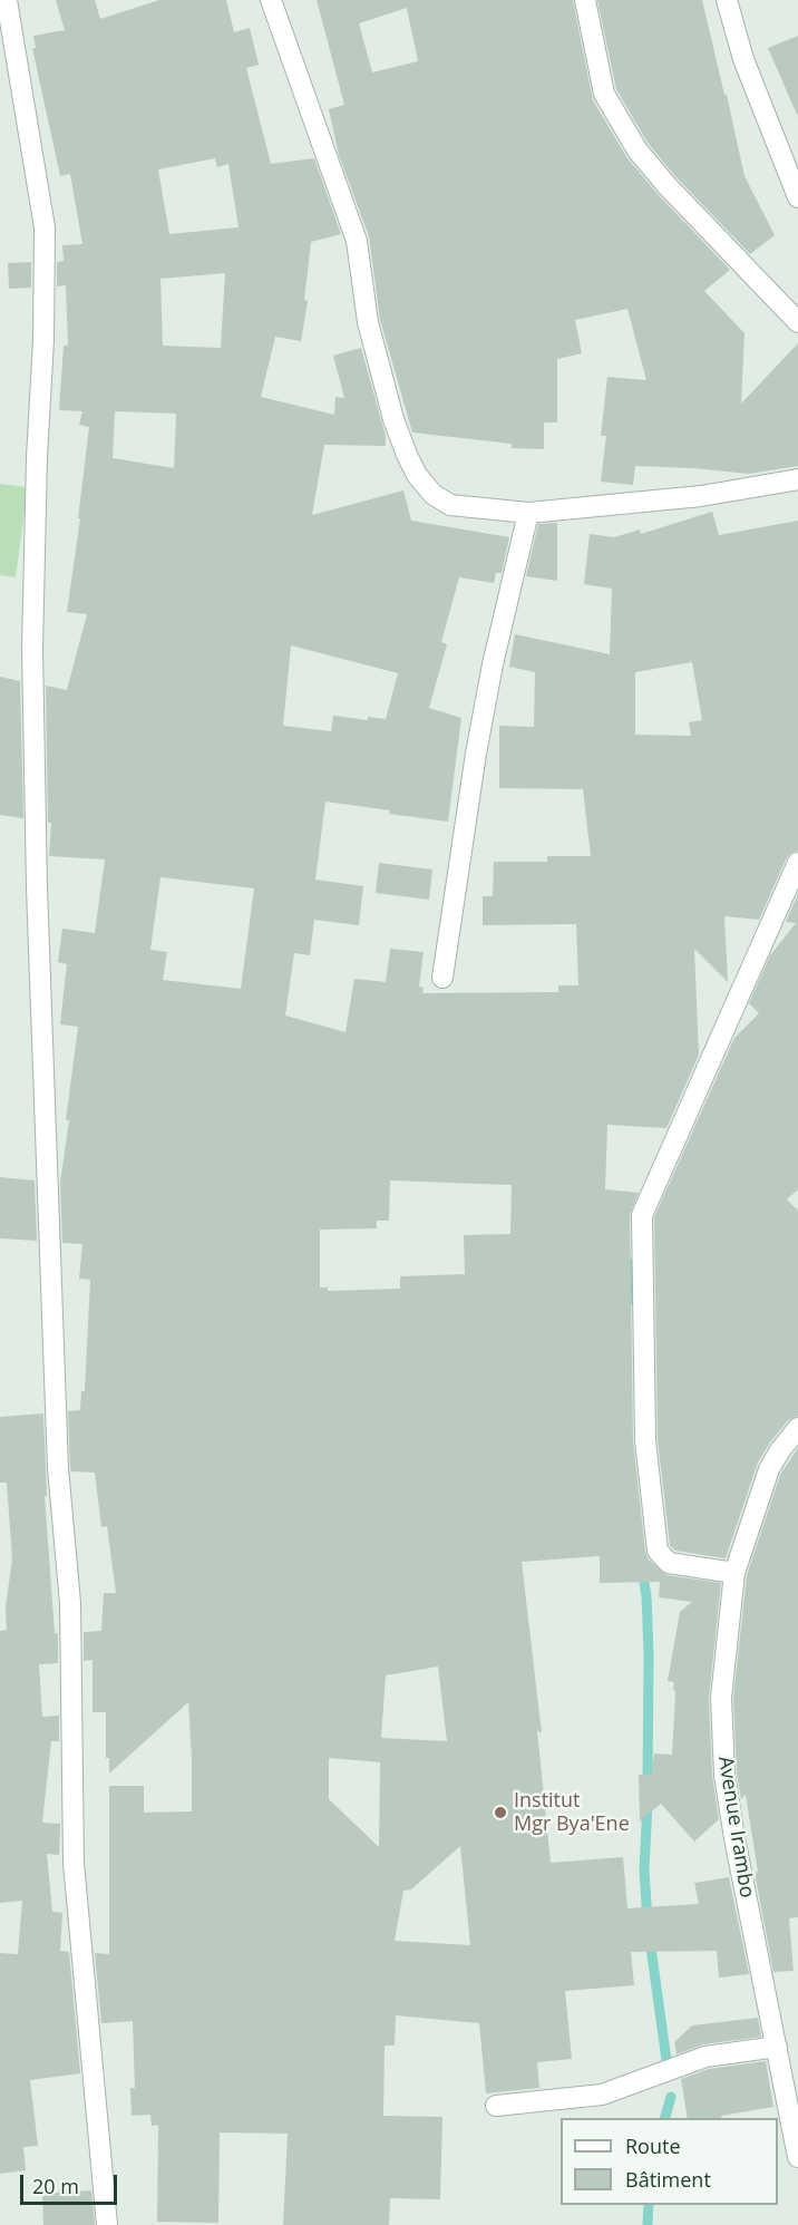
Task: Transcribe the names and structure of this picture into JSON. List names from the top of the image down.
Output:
{
  "streets": {
    "street": ["Avenue Irambo"]
  },
  "places": ["Institut Mgr Bya'Ene"],
  "legend": ["Route", "Bâtiment"],
  "scale_bar": "20 m"
}
